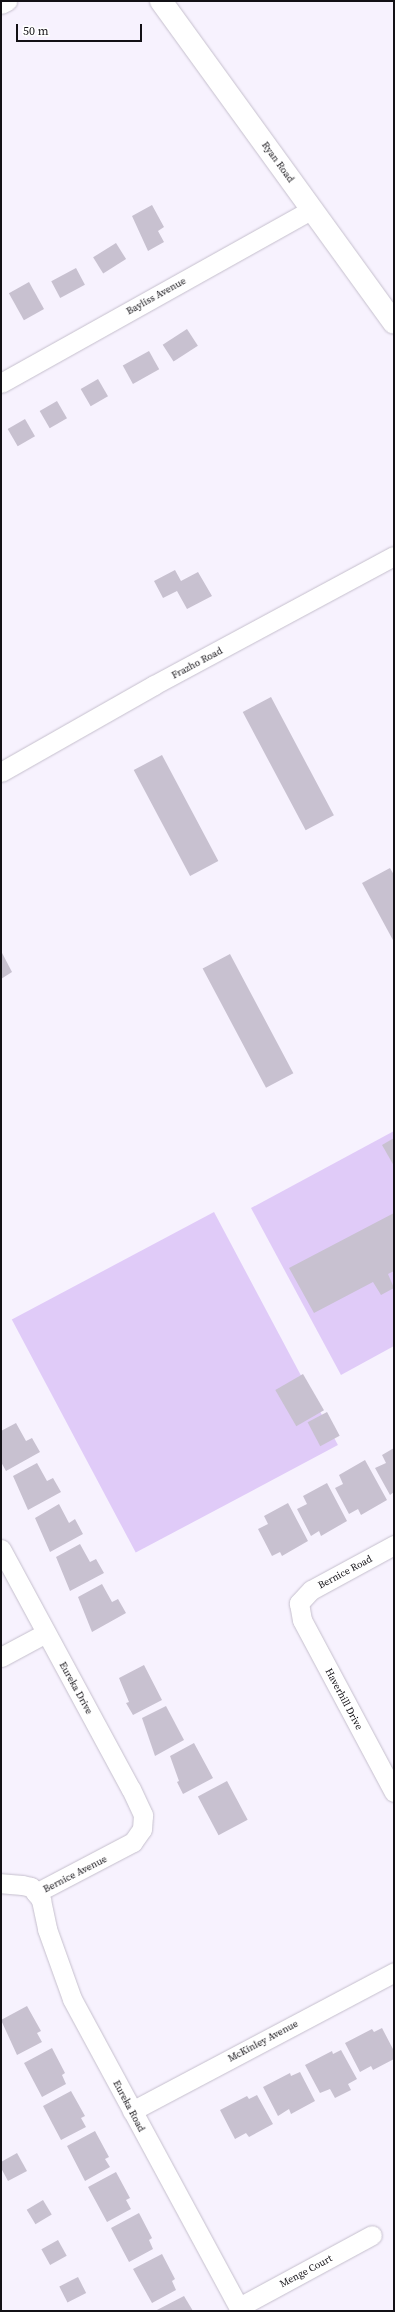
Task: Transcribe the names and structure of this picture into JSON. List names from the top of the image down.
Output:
{
  "streets": {
    "main road": ["Ryan Road"],
    "street": [
      "Bayliss Avenue",
      "Frazho Road",
      "Bernice Road",
      "Eureka Drive",
      "Haverhill Drive",
      "Bernice Avenue",
      "McKinley Avenue",
      "Eureka Road",
      "Menge Court"
    ]
  },
  "crossings": [
    ["Ryan Road", "Bayliss Avenue"],
    ["Bernice Road", "Haverhill Drive"],
    ["Eureka Drive", "Bernice Avenue"],
    ["Bernice Avenue", "Eureka Road"],
    ["McKinley Avenue", "Eureka Road"],
    ["Eureka Road", "Menge Court"]
  ],
  "scale_bar": "50 m"
}
